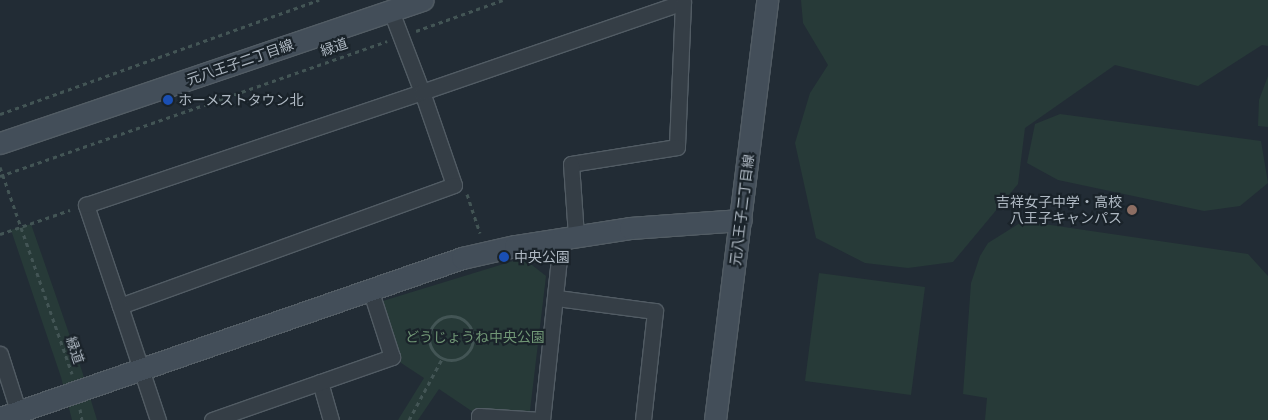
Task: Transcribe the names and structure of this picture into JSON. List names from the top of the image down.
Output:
{
  "streets": {
    "street": ["元八王子二丁目線"],
    "path": ["緑道"]
  },
  "parks": ["どうじょうね中央公園"],
  "places": ["ホーメストタウン北", "吉祥女子中学・高校 八王子キャンパス", "中央公園"]
}
